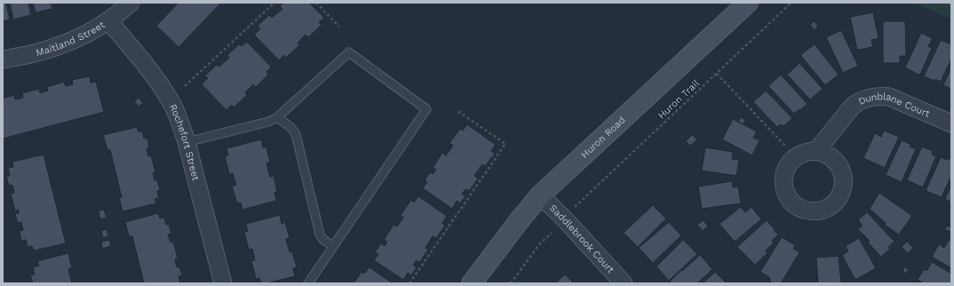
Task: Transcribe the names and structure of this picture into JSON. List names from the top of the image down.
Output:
{
  "streets": {
    "main road": ["Huron Road"],
    "street": [
      "Maitland Street",
      "Dunblane Court",
      "Rochefort Street",
      "Saddlebrook Court"
    ],
    "path": ["Huron Trail"]
  },
  "crossings": [
    ["Maitland Street", "Rochefort Street"],
    ["Huron Road", "Saddlebrook Court"]
  ]
}
